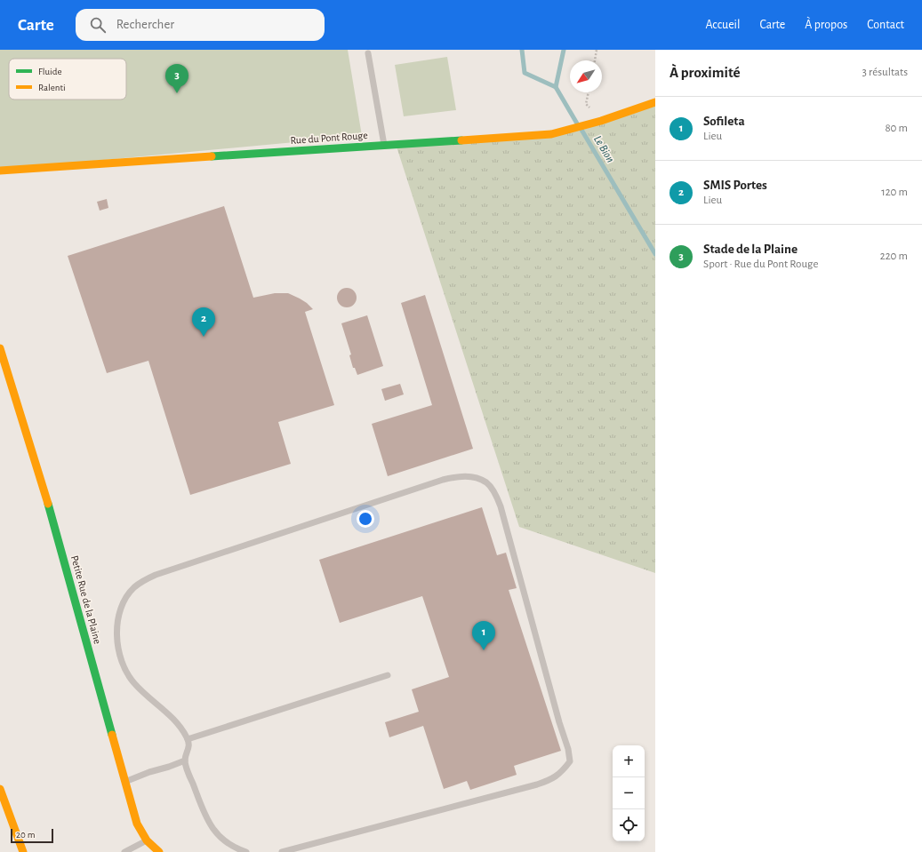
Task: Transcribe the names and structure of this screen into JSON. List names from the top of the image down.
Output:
{
  "streets": {
    "main road": ["Rue du Pont Rouge", "Petite Rue de la Plaine"]
  },
  "water": ["Le Bion"],
  "legend": ["Fluide", "Ralenti"],
  "scale_bar": "20 m",
  "north": "bottom left",
  "page": {
    "header": "Carte",
    "search": "Rechercher",
    "nav": [
      "Accueil",
      "Carte",
      "À propos",
      "Contact"
    ],
    "heading": ["À proximité", "3 résultats"],
    "pins": ["3", "2", "1"],
    "list": [
      {
        "mark": "1",
        "name": "Sofileta",
        "note": "Lieu",
        "value": "80 m"
      },
      {
        "mark": "2",
        "name": "SMIS Portes",
        "note": "Lieu",
        "value": "120 m"
      },
      {
        "mark": "3",
        "name": "Stade de la Plaine",
        "note": "Sport · Rue du Pont Rouge",
        "value": "220 m"
      }
    ],
    "map_buttons": ["+", "−"],
    "scale": "20 m"
  }
}
